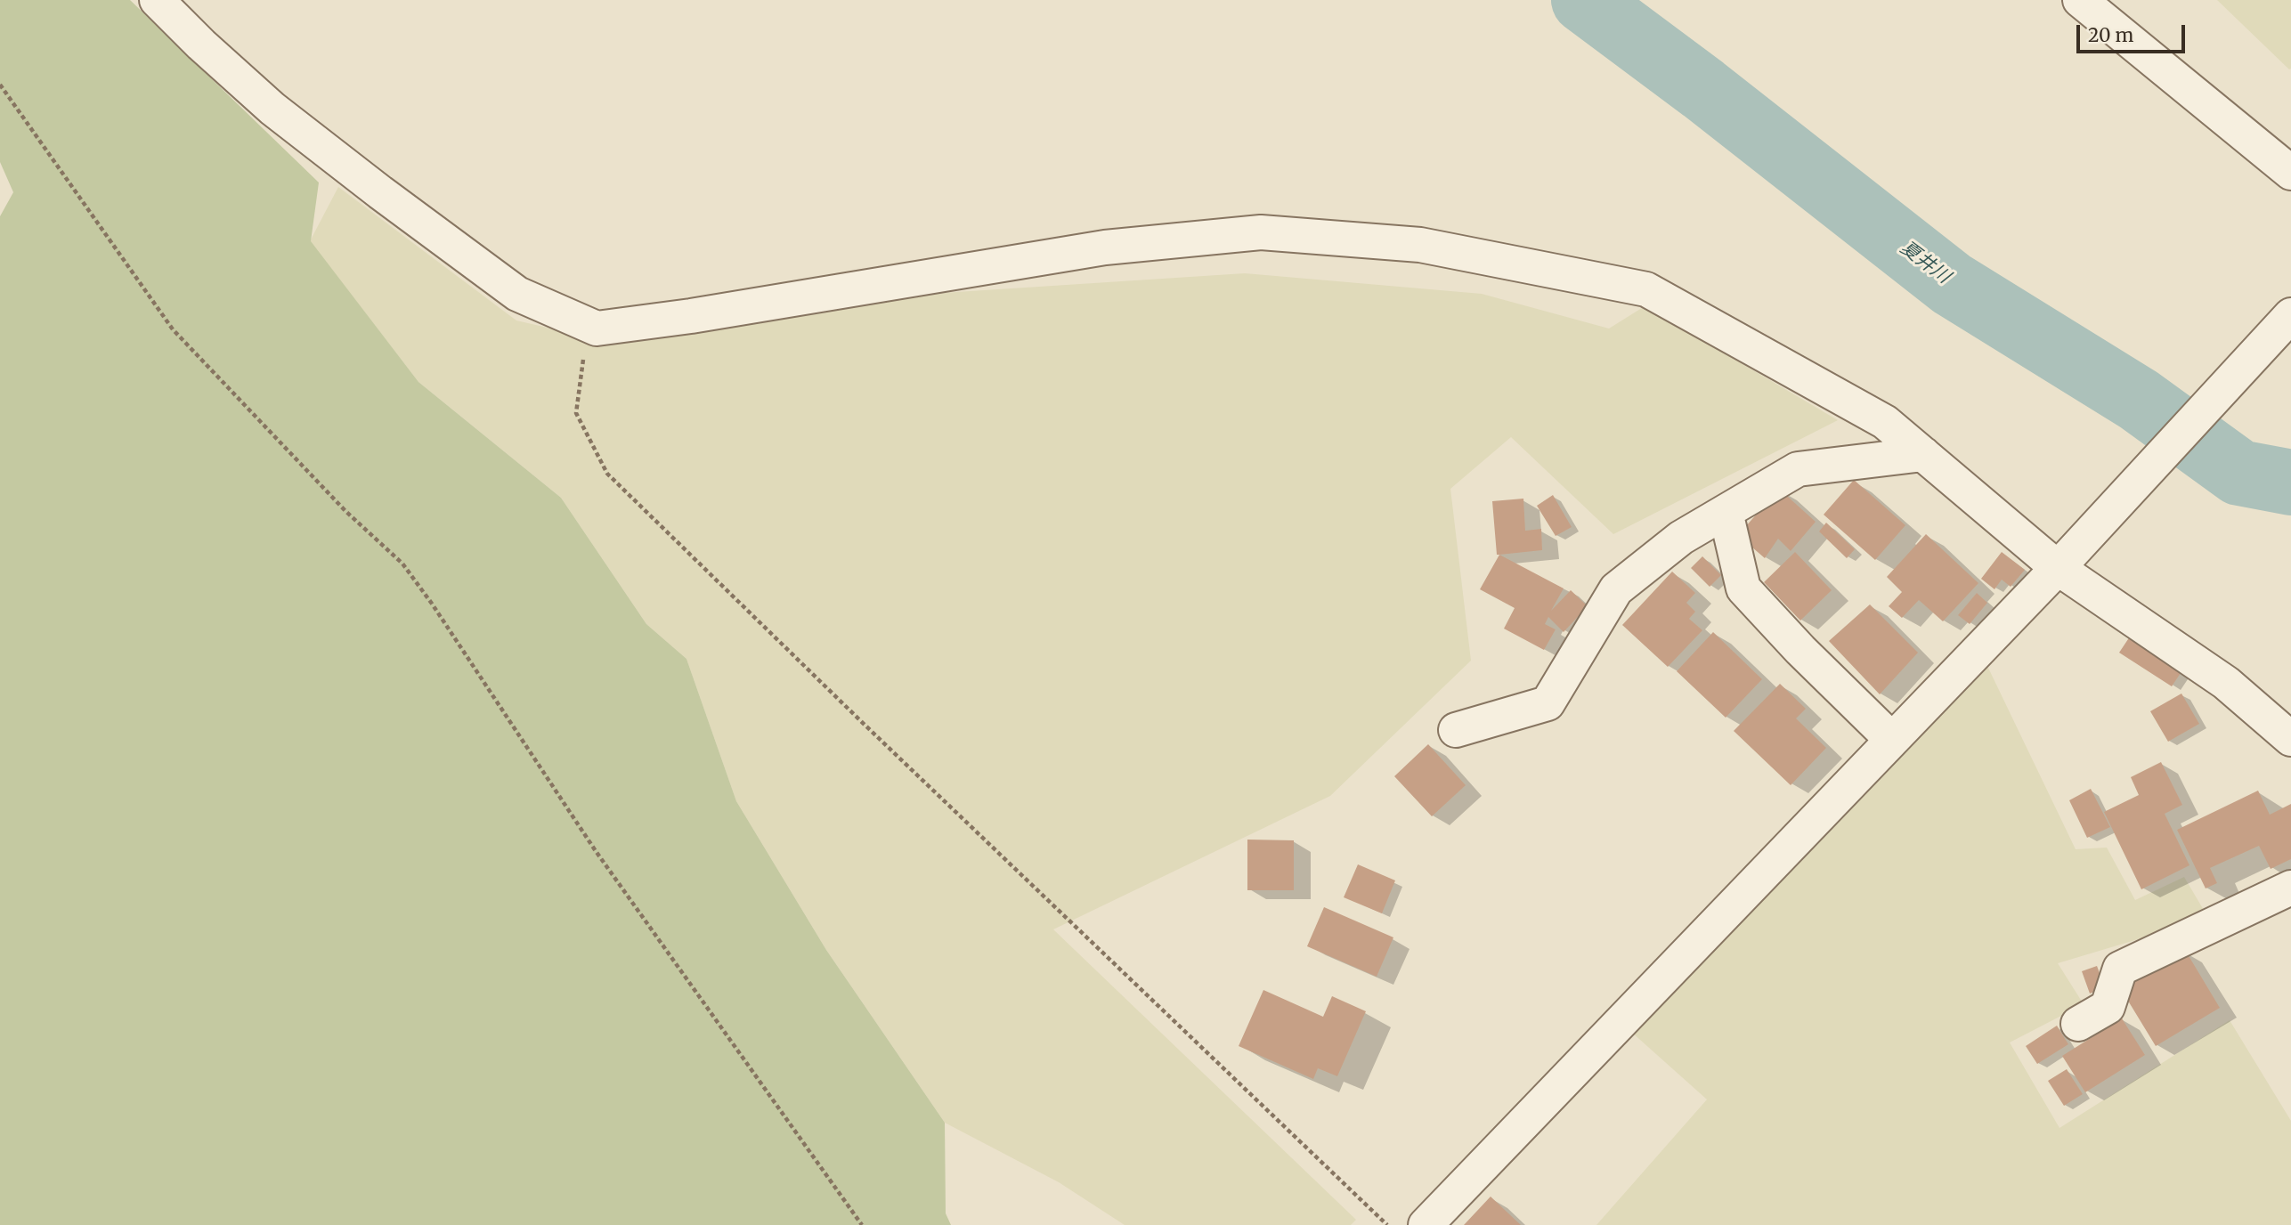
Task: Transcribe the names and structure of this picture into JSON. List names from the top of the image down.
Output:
{
  "water": ["夏井川"],
  "scale_bar": "20 m"
}
